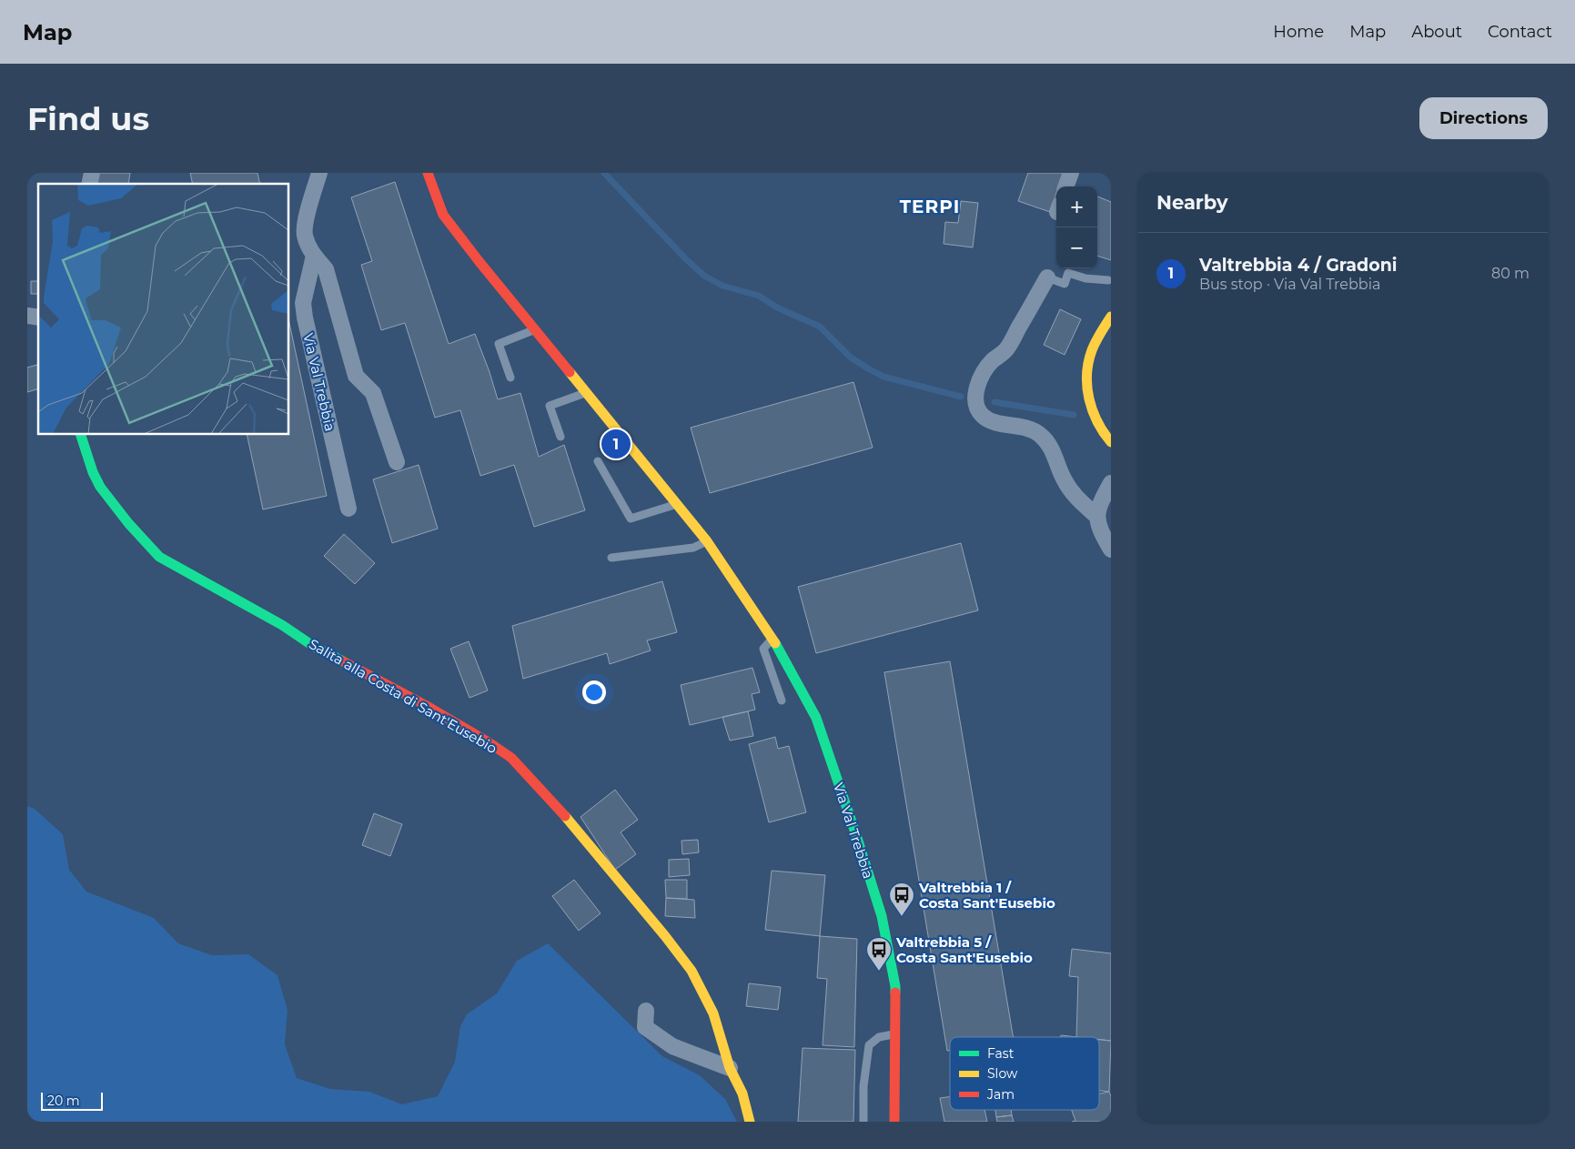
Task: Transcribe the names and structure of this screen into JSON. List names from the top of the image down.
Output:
{
  "streets": {
    "street": ["Via Val Trebbia", "Salita alla Costa di Sant'Eusebio"]
  },
  "districts": ["TERPI"],
  "places": {
    "bus stop": ["Valtrebbia 1 / Costa Sant'Eusebio", "Valtrebbia 5 / Costa Sant'Eusebio"]
  },
  "legend": ["Fast", "Slow", "Jam"],
  "scale_bar": "20 m",
  "page": {
    "header": "Map",
    "nav": [
      "Home",
      "Map",
      "About",
      "Contact"
    ],
    "buttons": "Directions",
    "title": "Find us",
    "heading": "Nearby",
    "map_buttons": ["+", "−"],
    "list": [
      {
        "mark": "1",
        "name": "Valtrebbia 4 / Gradoni",
        "note": "Bus stop · Via Val Trebbia",
        "value": "80 m"
      }
    ],
    "pins": "1",
    "scale": "20 m"
  }
}
